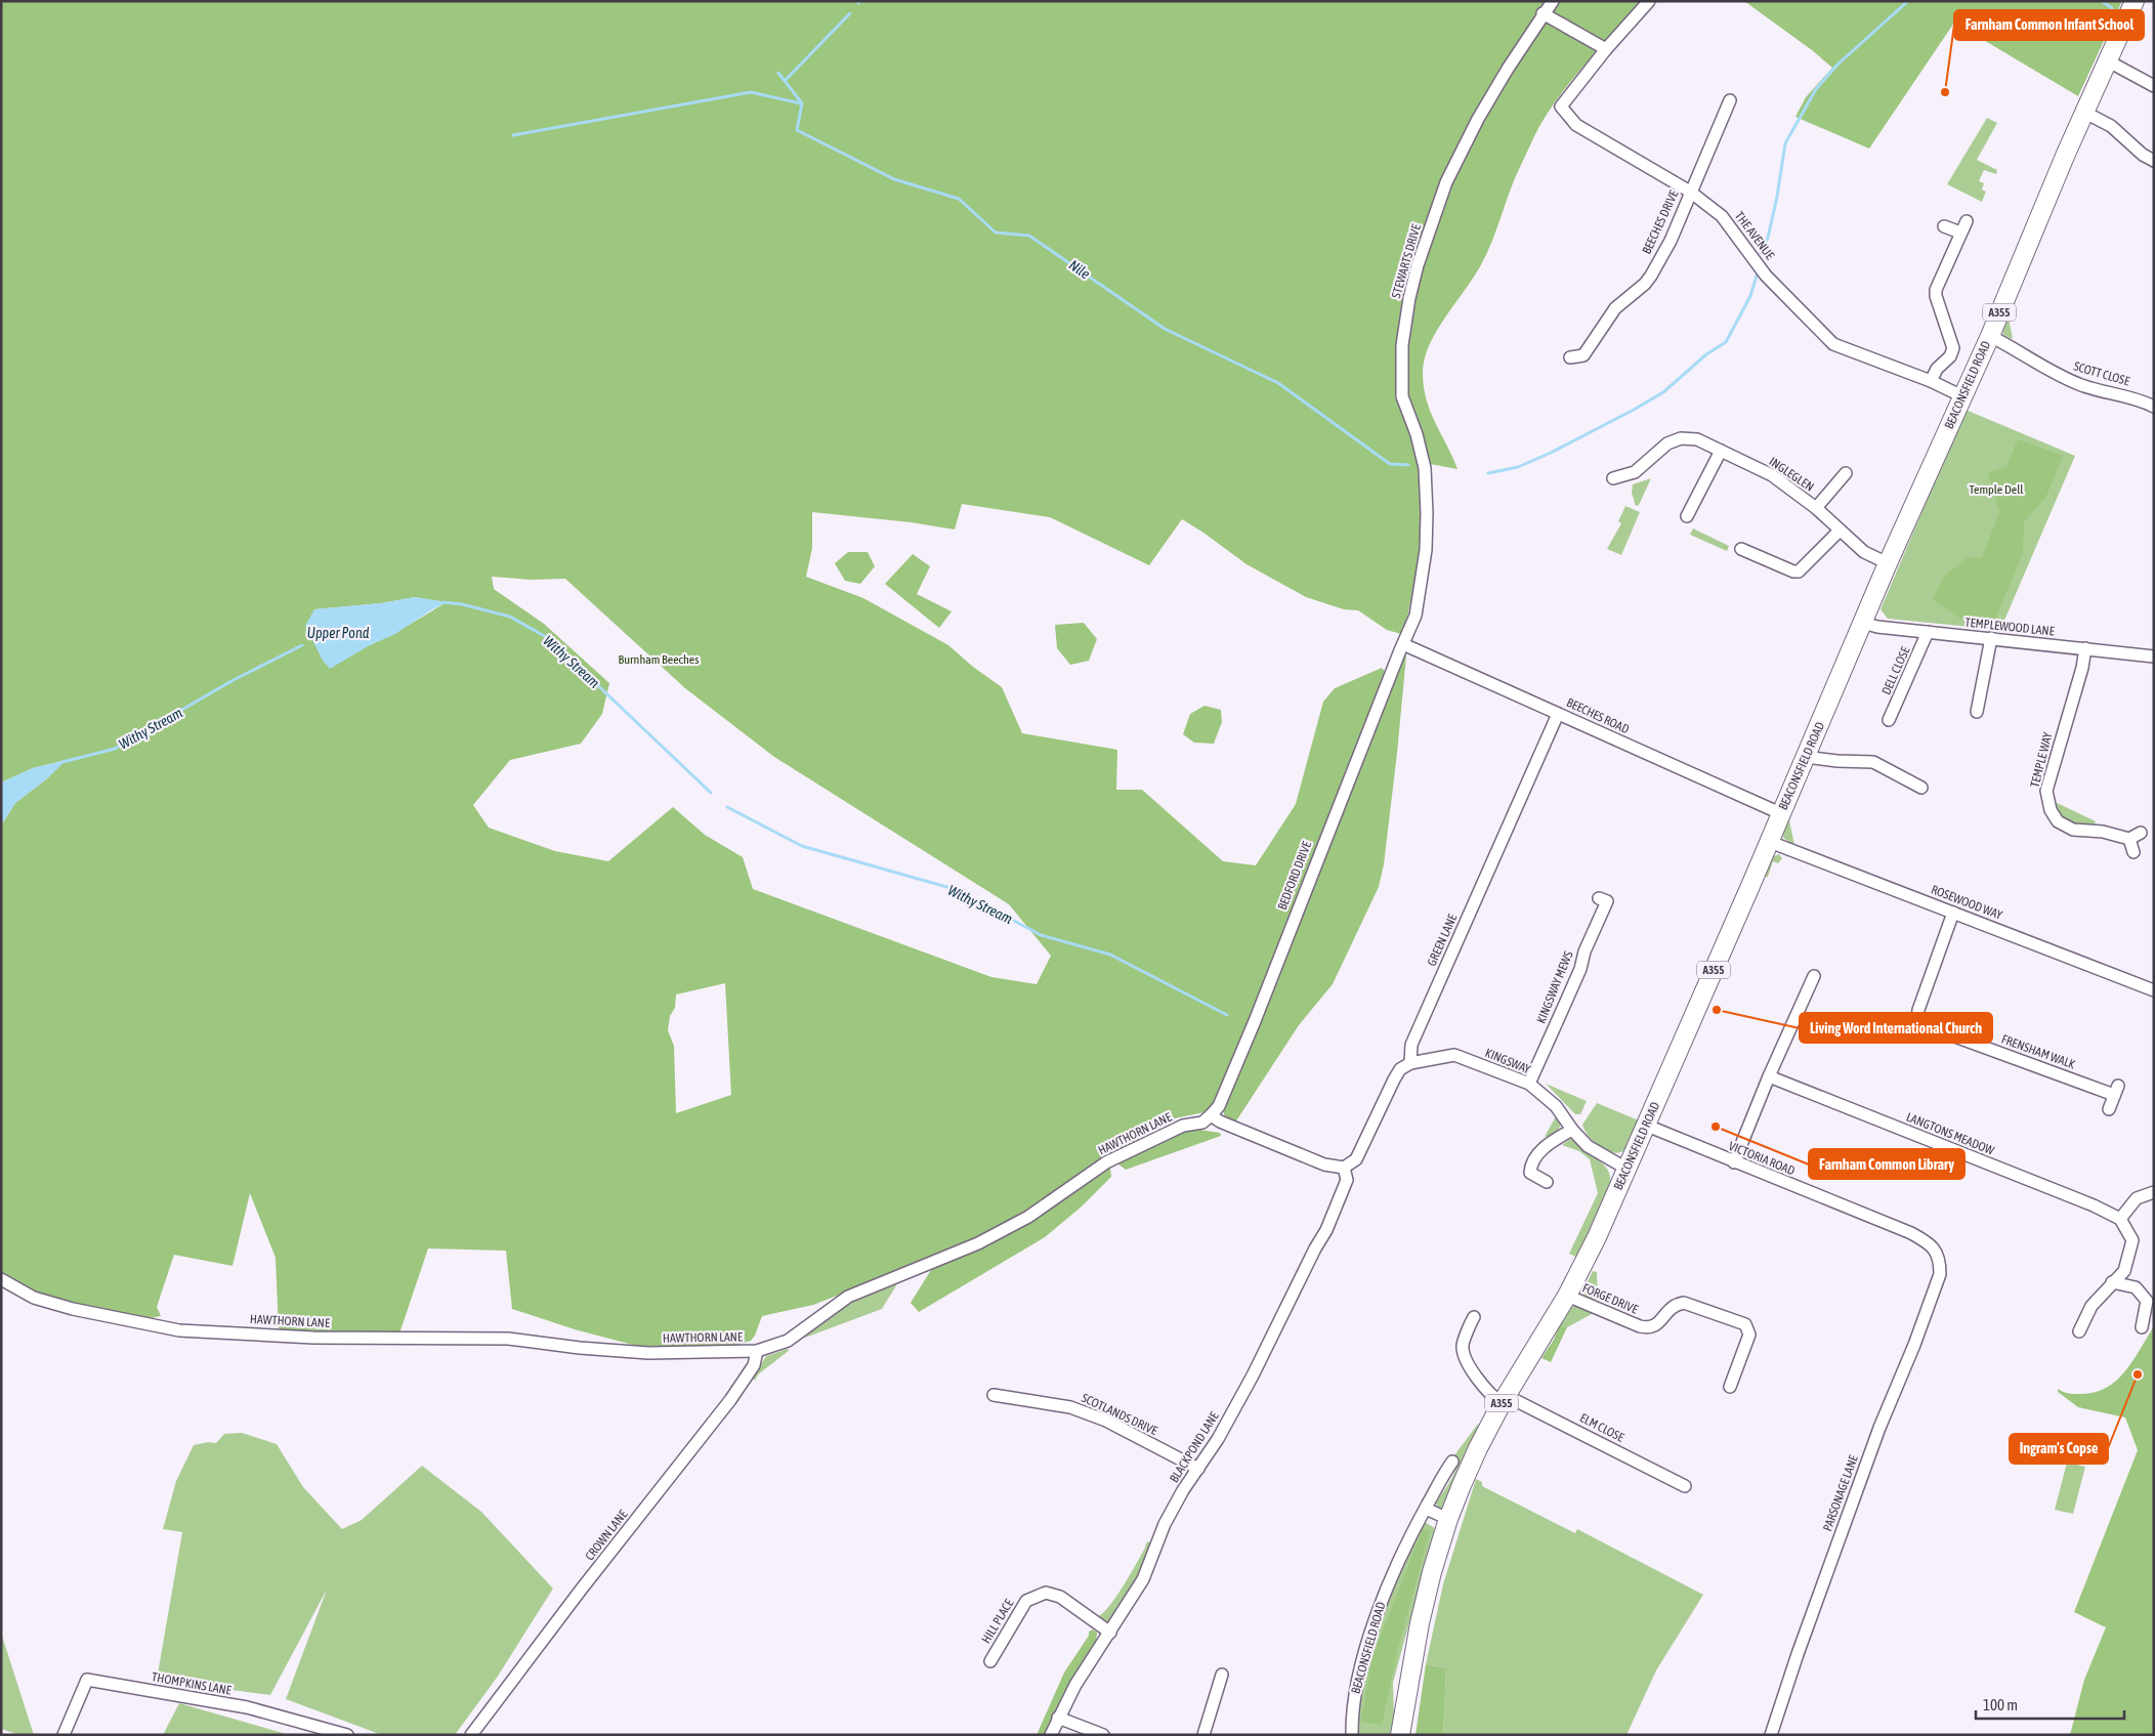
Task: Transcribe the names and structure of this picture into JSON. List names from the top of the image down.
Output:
{
  "streets": {
    "main road": ["A355", "BEACONSFIELD ROAD"],
    "street": [
      "BEECHES DRIVE",
      "THE AVENUE",
      "STEWARTS DRIVE",
      "SCOTT CLOSE",
      "INGLEGLEN",
      "TEMPLEWOOD LANE",
      "DELL CLOSE",
      "BEECHES ROAD",
      "TEMPLE WAY",
      "BEDFORD DRIVE",
      "ROSEWOOD WAY",
      "GREEN LANE",
      "KINGSWAY MEWS",
      "FRENSHAM WALK",
      "KINGSWAY",
      "HAWTHORN LANE",
      "LANGTONS MEADOW",
      "VICTORIA ROAD",
      "FORGE DRIVE",
      "SCOTLANDS DRIVE",
      "ELM CLOSE",
      "BLACKPOND LANE",
      "PARSONAGE LANE",
      "CROWN LANE",
      "HILL PLACE",
      "THOMPKINS LANE"
    ]
  },
  "crossings": [
    ["BEECHES DRIVE", "THE AVENUE"],
    ["THE AVENUE", "BEACONSFIELD ROAD"],
    ["STEWARTS DRIVE", "BEECHES ROAD"],
    ["STEWARTS DRIVE", "BEDFORD DRIVE"],
    ["SCOTT CLOSE", "BEACONSFIELD ROAD"],
    ["BEACONSFIELD ROAD", "INGLEGLEN"],
    ["BEACONSFIELD ROAD", "TEMPLEWOOD LANE"],
    ["BEACONSFIELD ROAD", "BEECHES ROAD"],
    ["BEACONSFIELD ROAD", "ROSEWOOD WAY"],
    ["BEACONSFIELD ROAD", "KINGSWAY"],
    ["BEACONSFIELD ROAD", "VICTORIA ROAD"],
    ["BEACONSFIELD ROAD", "FORGE DRIVE"],
    ["BEACONSFIELD ROAD", "ELM CLOSE"],
    ["TEMPLEWOOD LANE", "DELL CLOSE"],
    ["TEMPLEWOOD LANE", "TEMPLE WAY"],
    ["BEECHES ROAD", "BEDFORD DRIVE"],
    ["BEECHES ROAD", "GREEN LANE"],
    ["BEDFORD DRIVE", "HAWTHORN LANE"],
    ["ROSEWOOD WAY", "FRENSHAM WALK"],
    ["GREEN LANE", "KINGSWAY"],
    ["KINGSWAY MEWS", "KINGSWAY"],
    ["HAWTHORN LANE", "CROWN LANE"],
    ["VICTORIA ROAD", "PARSONAGE LANE"],
    ["SCOTLANDS DRIVE", "BLACKPOND LANE"],
    ["BLACKPOND LANE", "HILL PLACE"]
  ],
  "water": ["Nile", "Upper Pond", "Withy Stream"],
  "parks": ["Temple Dell", "Burnham Beeches"],
  "places": [
    "Farnham Common Infant School",
    "Living Word International Church",
    "Farnham Common Library",
    "Ingram's Copse"
  ],
  "scale_bar": "100 m"
}
